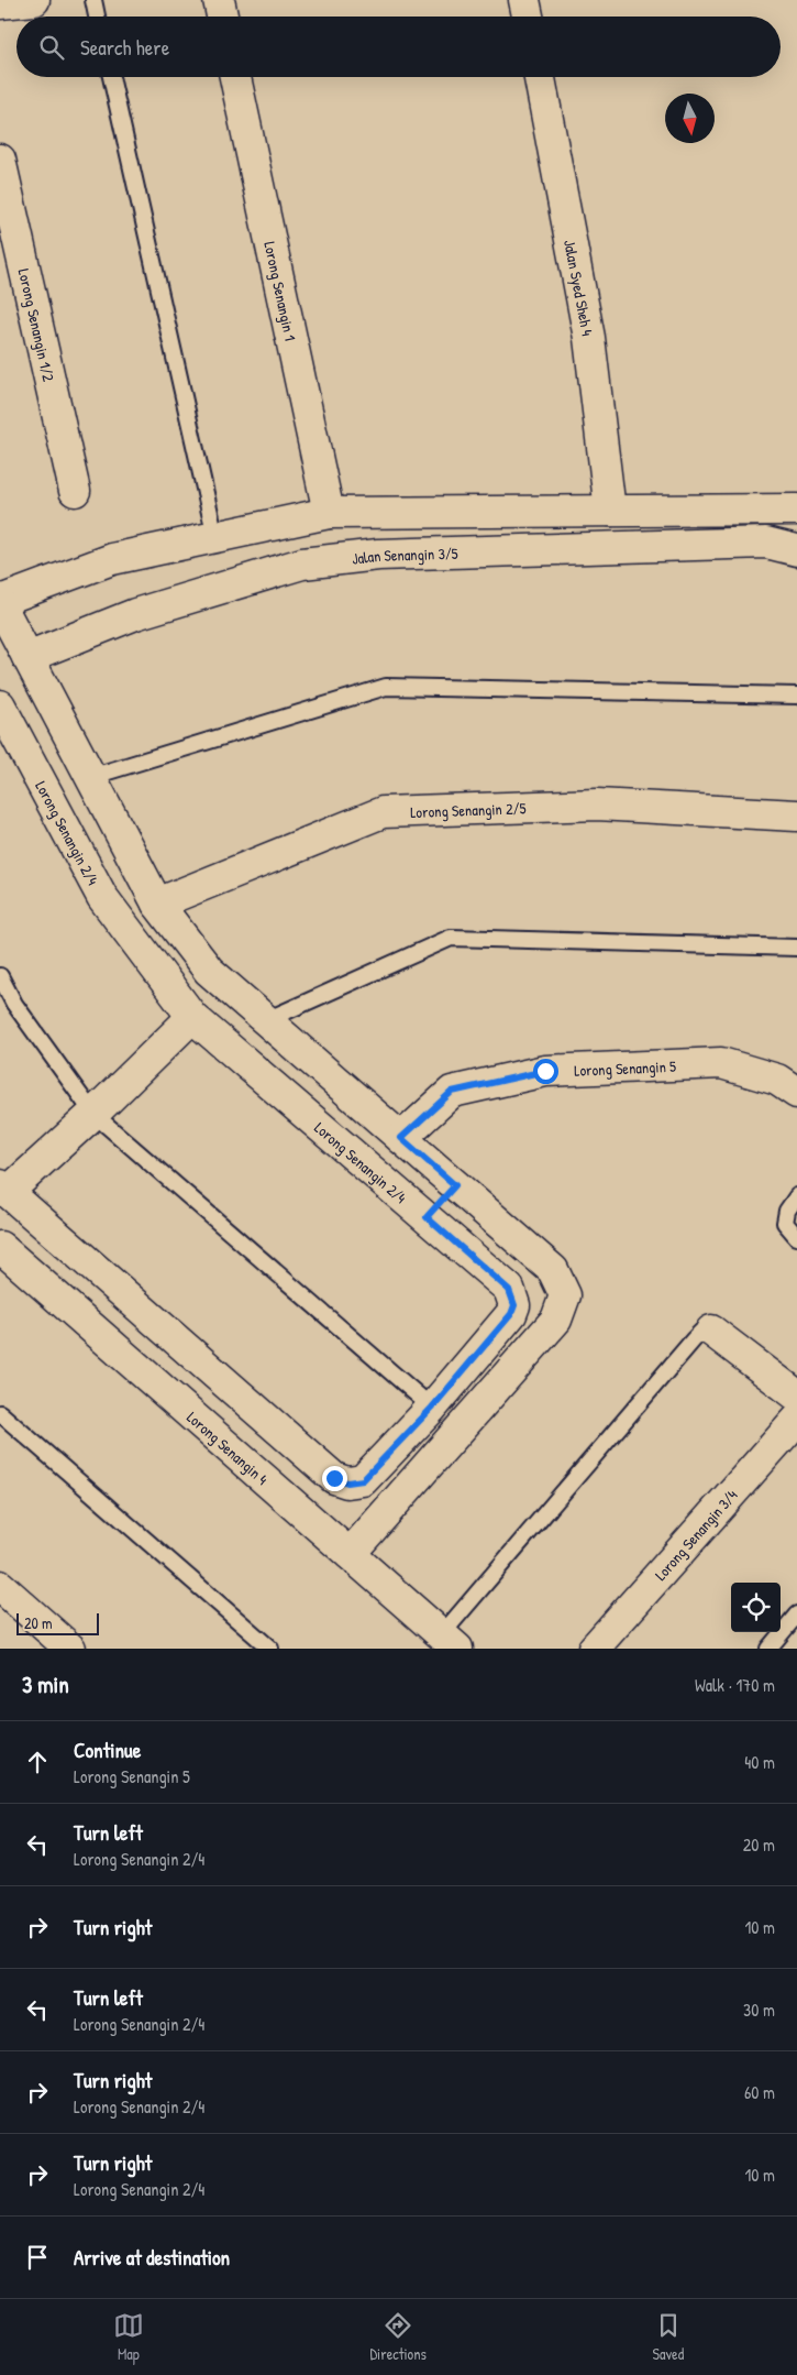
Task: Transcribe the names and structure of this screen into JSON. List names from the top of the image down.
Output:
{
  "streets": {
    "street": [
      "Jalan Syed Sheh 4",
      "Lorong Senangin 1",
      "Lorong Senangin 1/2",
      "Jalan Senangin 3/5",
      "Lorong Senangin 2/5",
      "Lorong Senangin 2/4",
      "Lorong Senangin 5",
      "Lorong Senangin 4",
      "Lorong Senangin 3/4"
    ]
  },
  "scale_bar": "20 m",
  "north": "bottom",
  "page": {
    "search": "Search here",
    "scale": "20 m",
    "heading": ["3 min", "Walk · 170 m"],
    "list": [
      ["Continue", "Lorong Senangin 5", "40 m"],
      ["Turn left", "Lorong Senangin 2/4", "20 m"],
      ["Turn right", "10 m"],
      ["Turn left", "Lorong Senangin 2/4", "30 m"],
      ["Turn right", "Lorong Senangin 2/4", "60 m"],
      ["Turn right", "Lorong Senangin 2/4", "10 m"],
      "Arrive at destination"
    ],
    "nav": ["Map", "Directions", "Saved"]
  }
}
